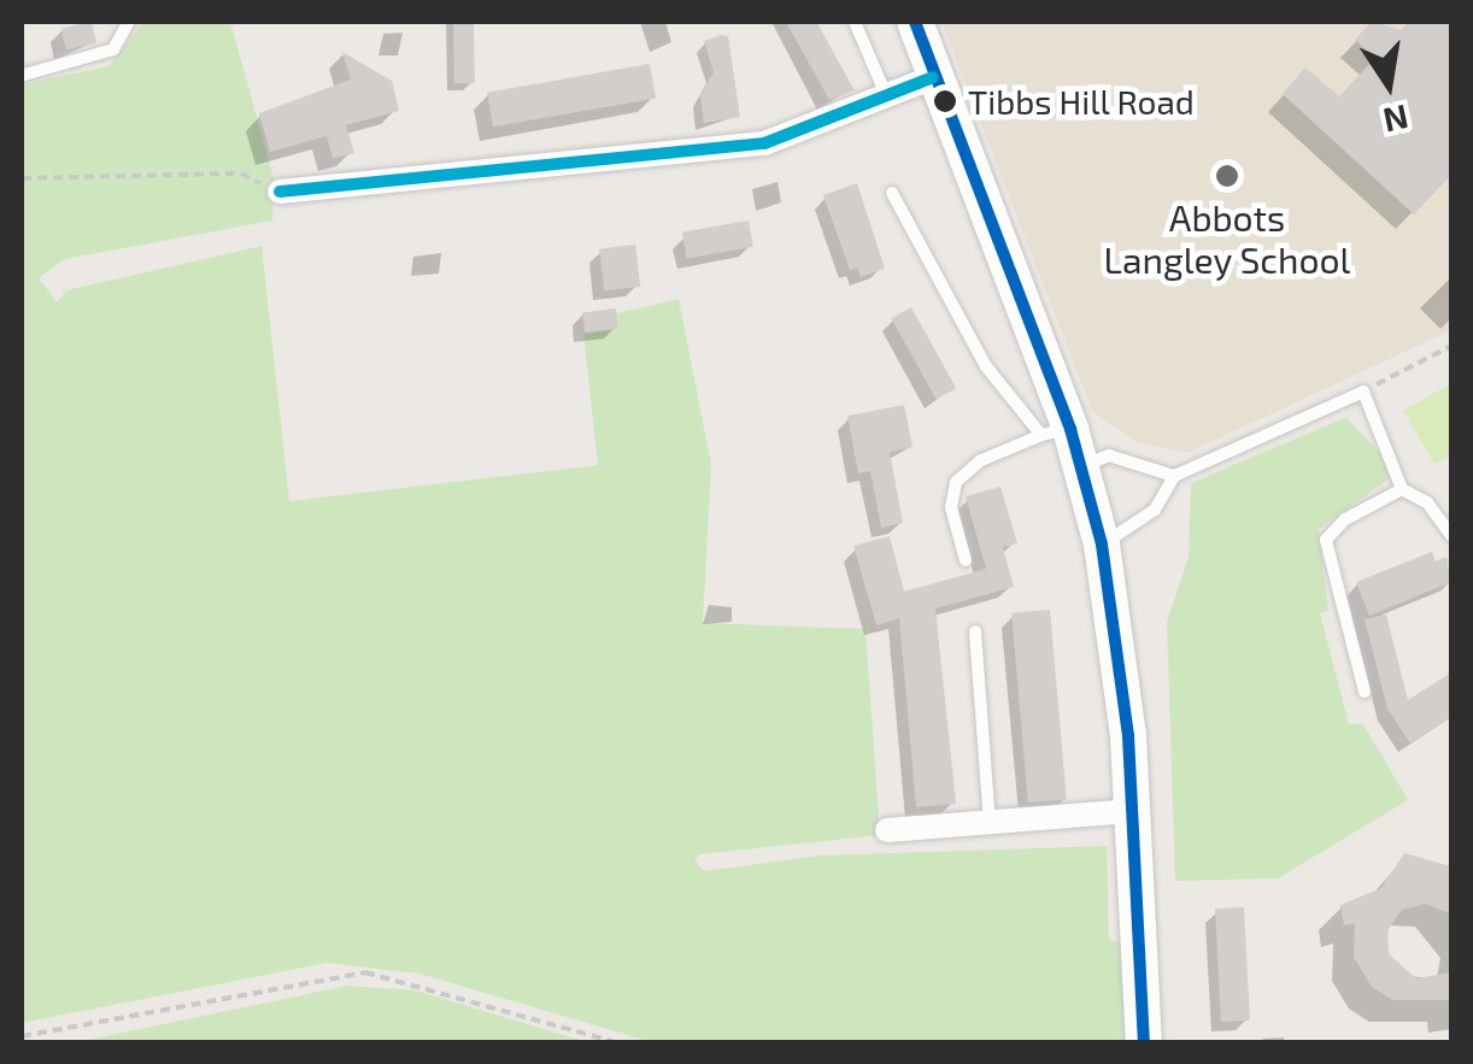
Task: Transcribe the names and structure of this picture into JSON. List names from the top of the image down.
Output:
{
  "places": ["Tibbs Hill Road", "Abbots Langley School"],
  "north": "bottom"
}
